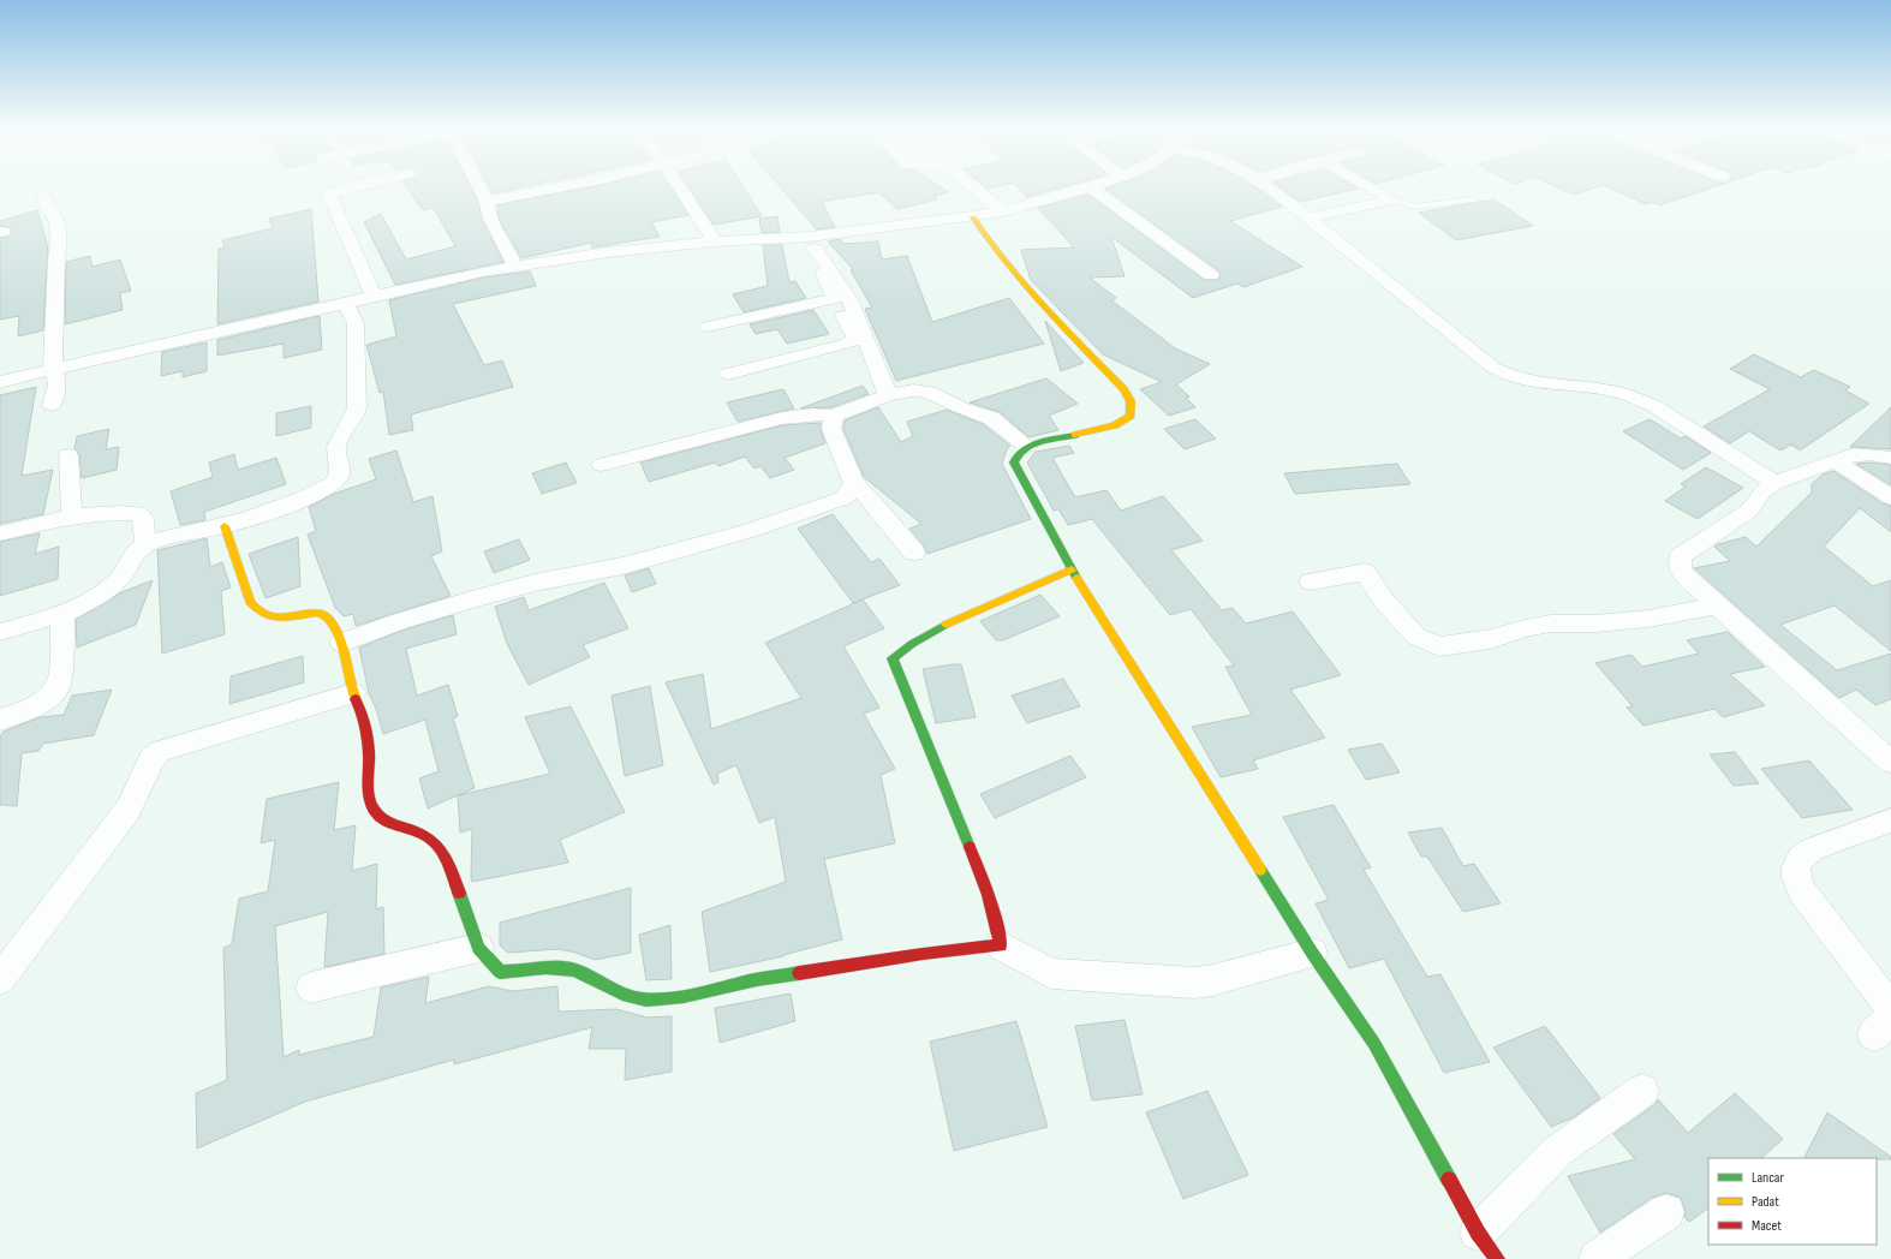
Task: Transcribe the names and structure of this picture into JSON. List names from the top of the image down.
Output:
{
  "legend": ["Lancar", "Padat", "Macet"]
}
